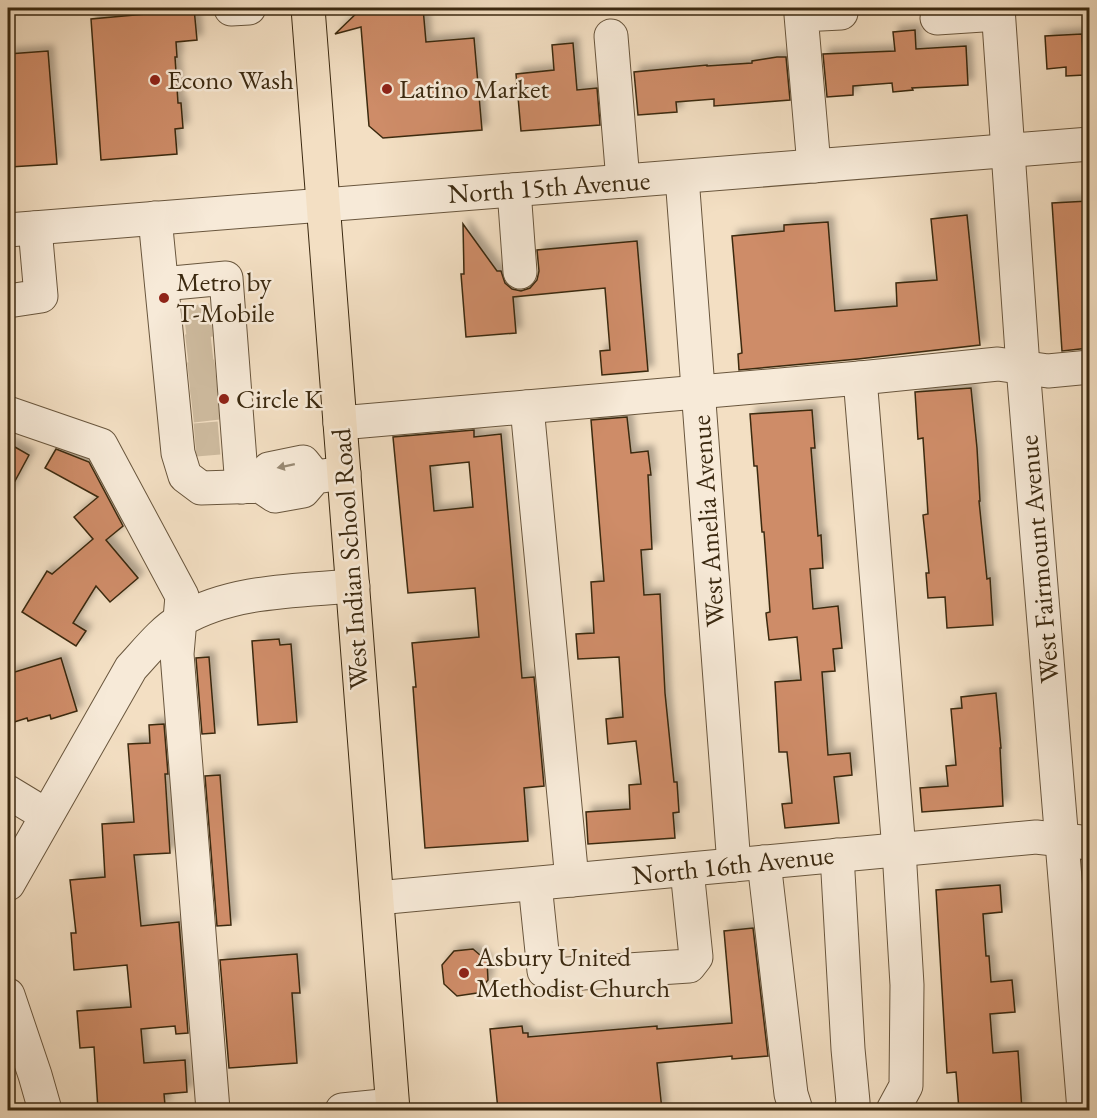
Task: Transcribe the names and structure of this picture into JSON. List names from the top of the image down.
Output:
{
  "streets": {
    "main road": ["West Indian School Road"],
    "street": [
      "North 15th Avenue",
      "West Amelia Avenue",
      "West Fairmount Avenue",
      "North 16th Avenue"
    ]
  },
  "crossings": [
    ["North 15th Avenue", "West Amelia Avenue"],
    ["North 15th Avenue", "West Indian School Road"],
    ["North 15th Avenue", "West Fairmount Avenue"],
    ["West Amelia Avenue", "North 16th Avenue"],
    ["West Indian School Road", "North 16th Avenue"],
    ["West Fairmount Avenue", "North 16th Avenue"]
  ],
  "places": [
    "Econo Wash",
    "Latino Market",
    "Metro by T-Mobile",
    "Circle K",
    "Asbury United Methodist Church"
  ]
}
